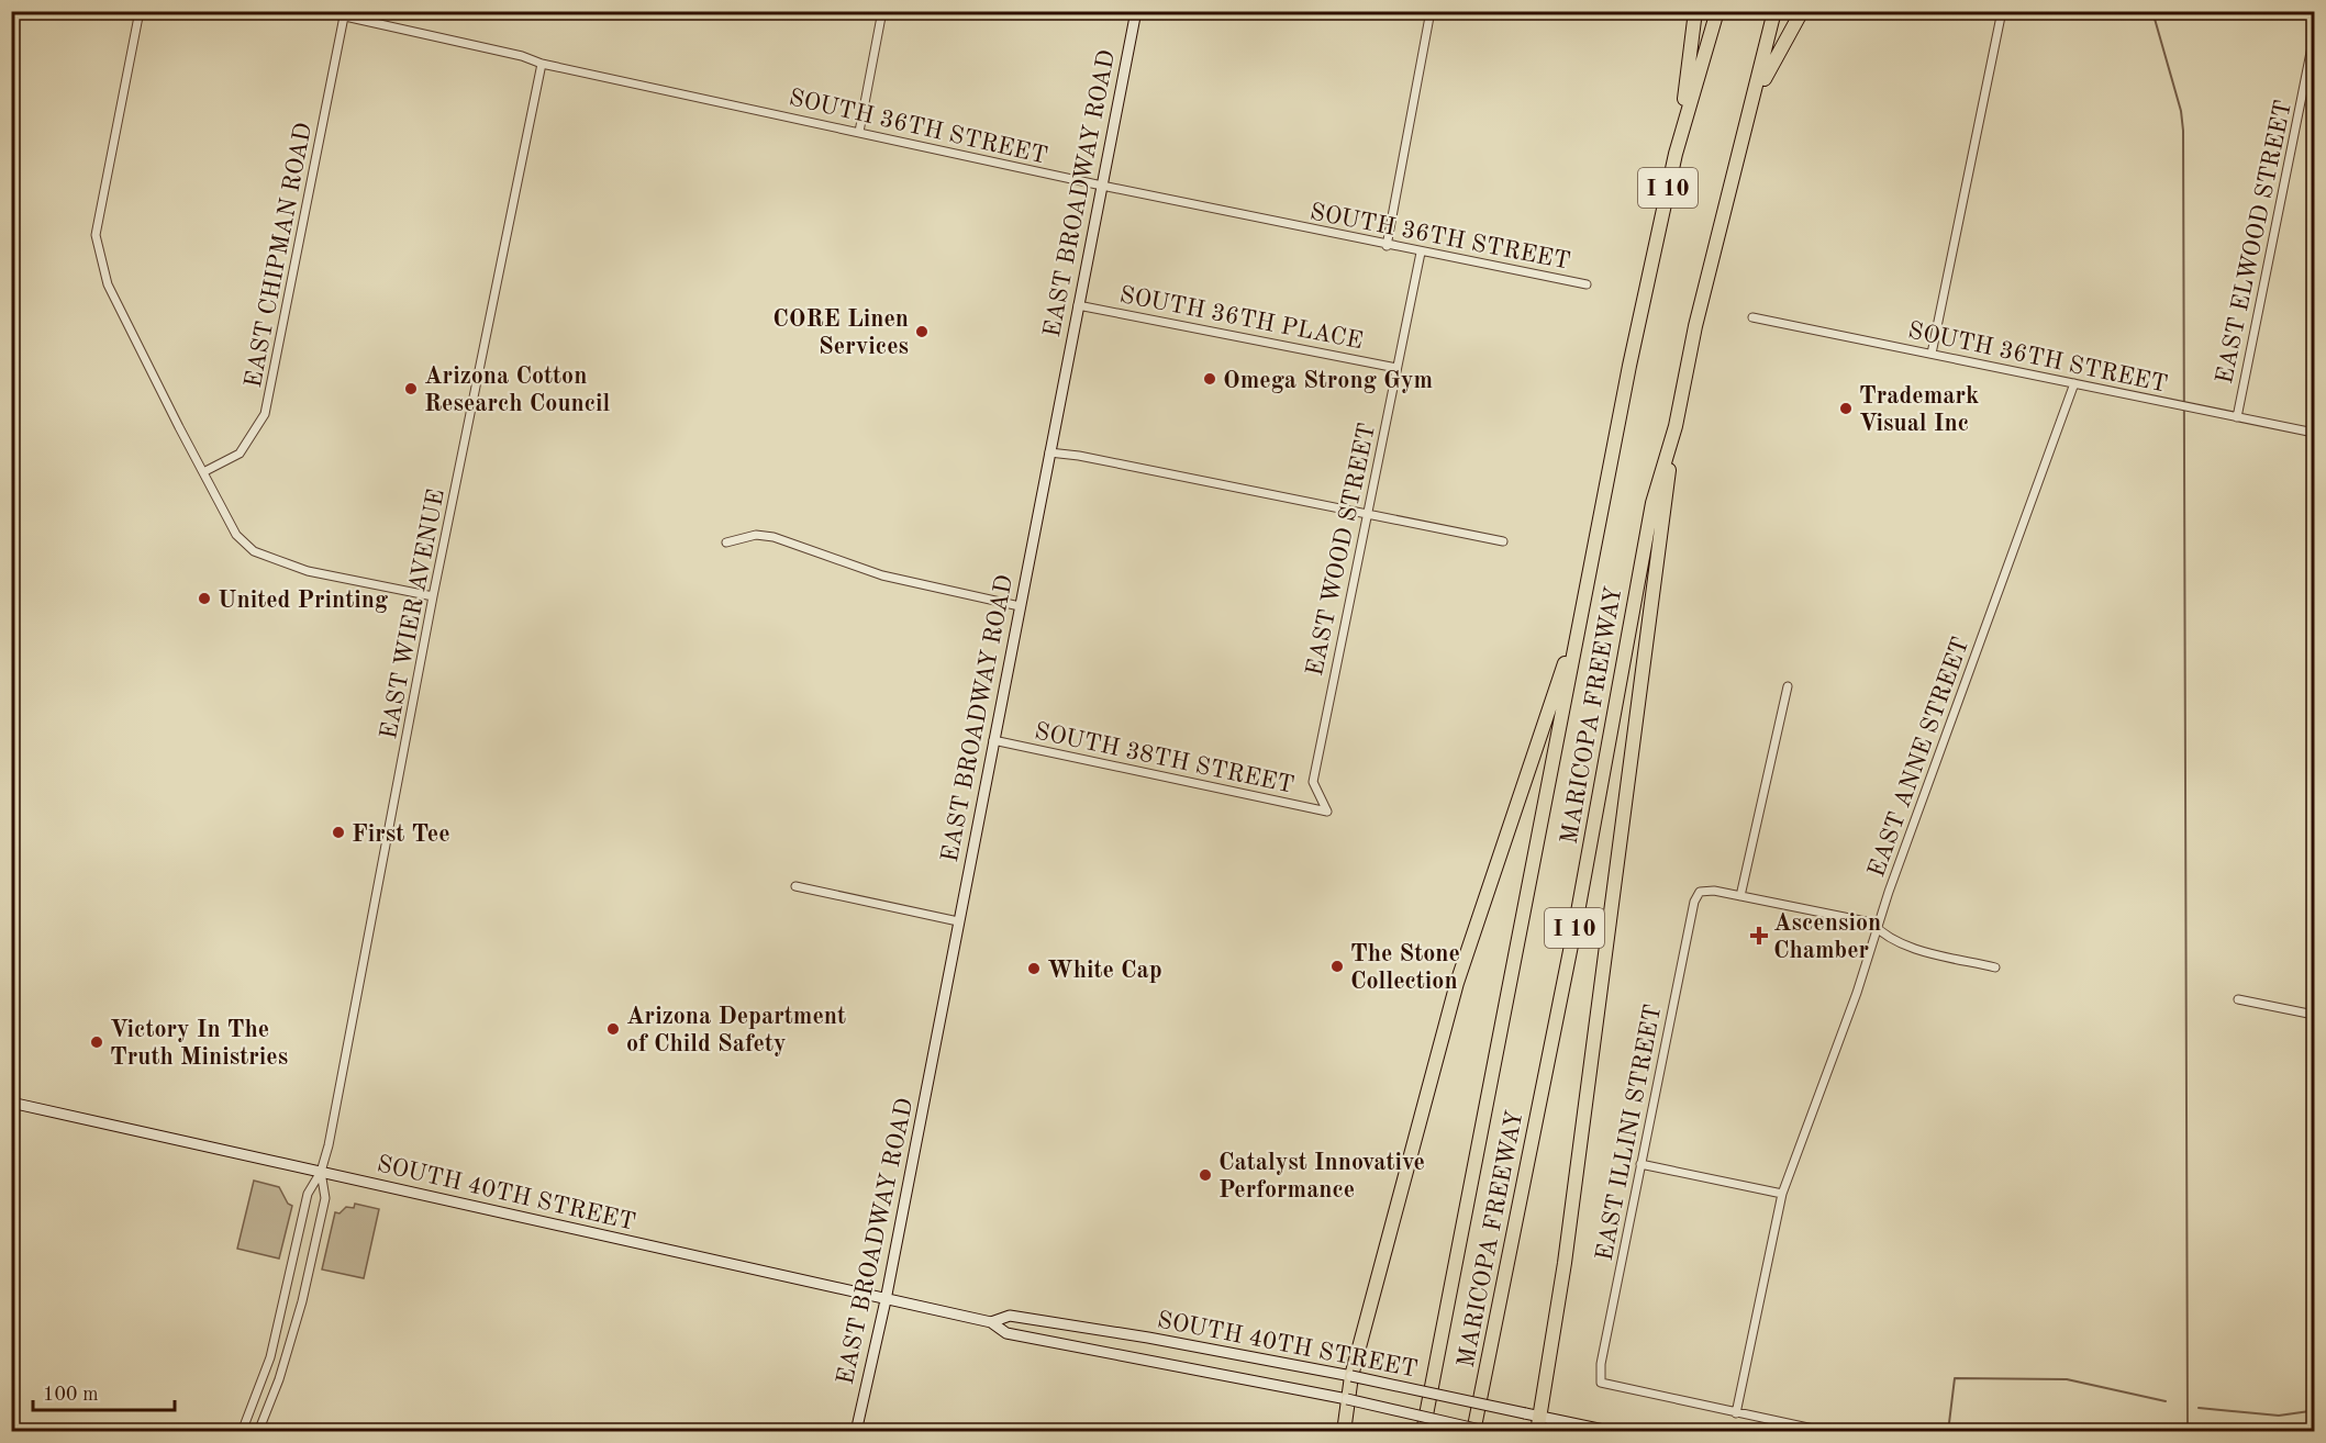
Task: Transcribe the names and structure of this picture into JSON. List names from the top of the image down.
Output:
{
  "streets": {
    "highway": ["I 10", "MARICOPA FREEWAY"],
    "main road": ["EAST BROADWAY ROAD", "SOUTH 40TH STREET"],
    "street": [
      "SOUTH 36TH STREET",
      "EAST ELWOOD STREET",
      "EAST CHIPMAN ROAD",
      "SOUTH 36TH PLACE",
      "EAST WOOD STREET",
      "EAST WIER AVENUE",
      "SOUTH 38TH STREET",
      "EAST ANNE STREET",
      "EAST ILLINI STREET"
    ]
  },
  "crossings": [
    ["SOUTH 36TH STREET", "EAST BROADWAY ROAD"],
    ["SOUTH 36TH STREET", "EAST ELWOOD STREET"],
    ["SOUTH 36TH STREET", "EAST CHIPMAN ROAD"],
    ["SOUTH 36TH STREET", "EAST WOOD STREET"],
    ["SOUTH 36TH STREET", "EAST WIER AVENUE"],
    ["SOUTH 36TH STREET", "EAST ANNE STREET"],
    ["EAST BROADWAY ROAD", "SOUTH 36TH PLACE"],
    ["EAST BROADWAY ROAD", "SOUTH 38TH STREET"],
    ["EAST BROADWAY ROAD", "SOUTH 40TH STREET"],
    ["SOUTH 36TH PLACE", "EAST WOOD STREET"],
    ["EAST WOOD STREET", "SOUTH 38TH STREET"],
    ["EAST WIER AVENUE", "SOUTH 40TH STREET"],
    ["EAST ANNE STREET", "EAST ILLINI STREET"]
  ],
  "places": {
    "other": [
      "CORE Linen Services",
      "Omega Strong Gym",
      "Arizona Cotton Research Council",
      "Trademark Visual Inc",
      "United Printing",
      "First Tee",
      "The Stone Collection",
      "White Cap",
      "Arizona Department of Child Safety",
      "Victory In The Truth Ministries",
      "Catalyst Innovative Performance"
    ],
    "health": ["Ascension Chamber"]
  },
  "scale_bar": "100 m"
}
